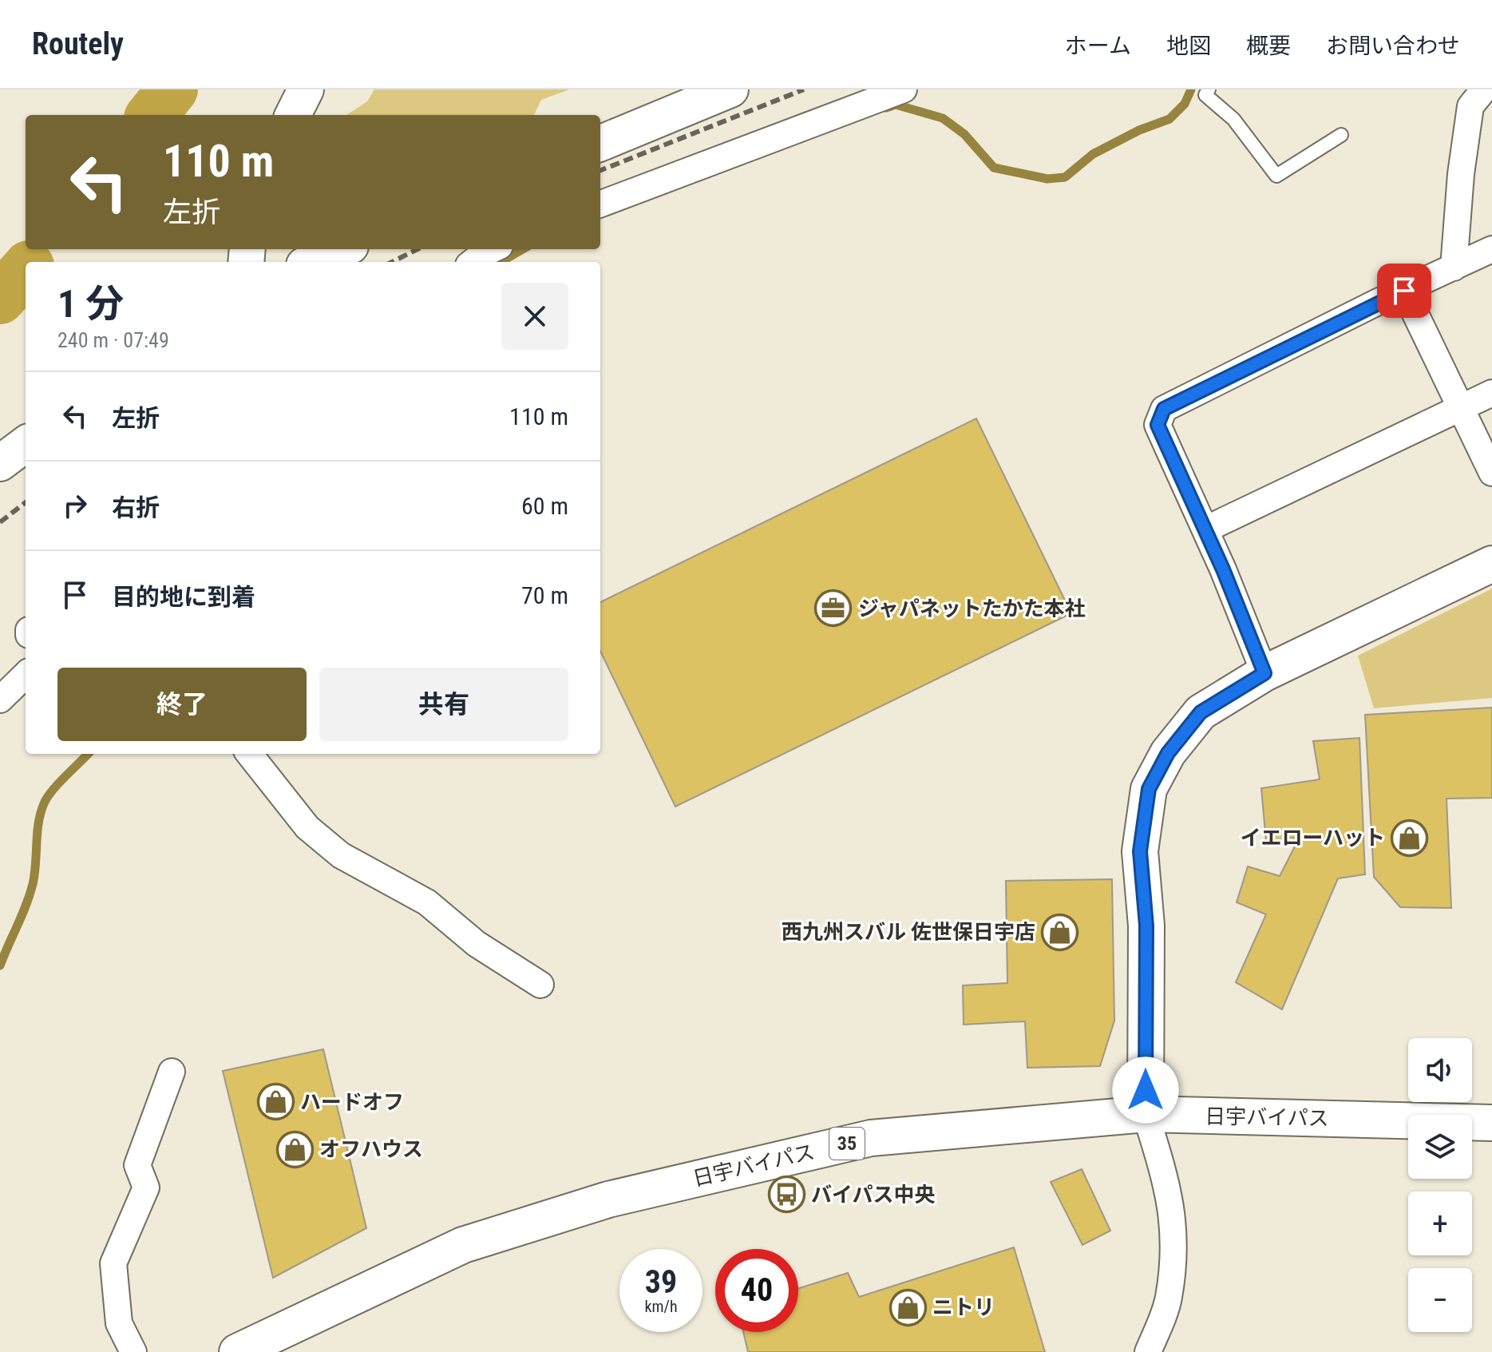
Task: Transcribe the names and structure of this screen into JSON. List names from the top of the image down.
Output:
{
  "streets": {
    "main road": ["日宇バイパス", "35"]
  },
  "places": {
    "office": ["ジャパネットたかた本社"],
    "shop": [
      "イエローハット",
      "西九州スバル 佐世保日宇店",
      "ハードオフ",
      "オフハウス",
      "ニトリ"
    ],
    "bus stop": ["バイパス中央"]
  },
  "page": {
    "header": "Routely",
    "nav": [
      "ホーム",
      "地図",
      "概要",
      "お問い合わせ"
    ],
    "turn": ["110 m", "左折"],
    "heading": ["1 分", "240 m · 07:49"],
    "list": [
      {
        "name": "左折",
        "value": "110 m"
      },
      {
        "name": "右折",
        "value": "60 m"
      },
      {
        "name": "目的地に到着",
        "value": "70 m"
      }
    ],
    "buttons": ["終了", "共有"],
    "map_buttons": ["+", "−"],
    "speed": "39 km/h",
    "limit": "40"
  }
}
